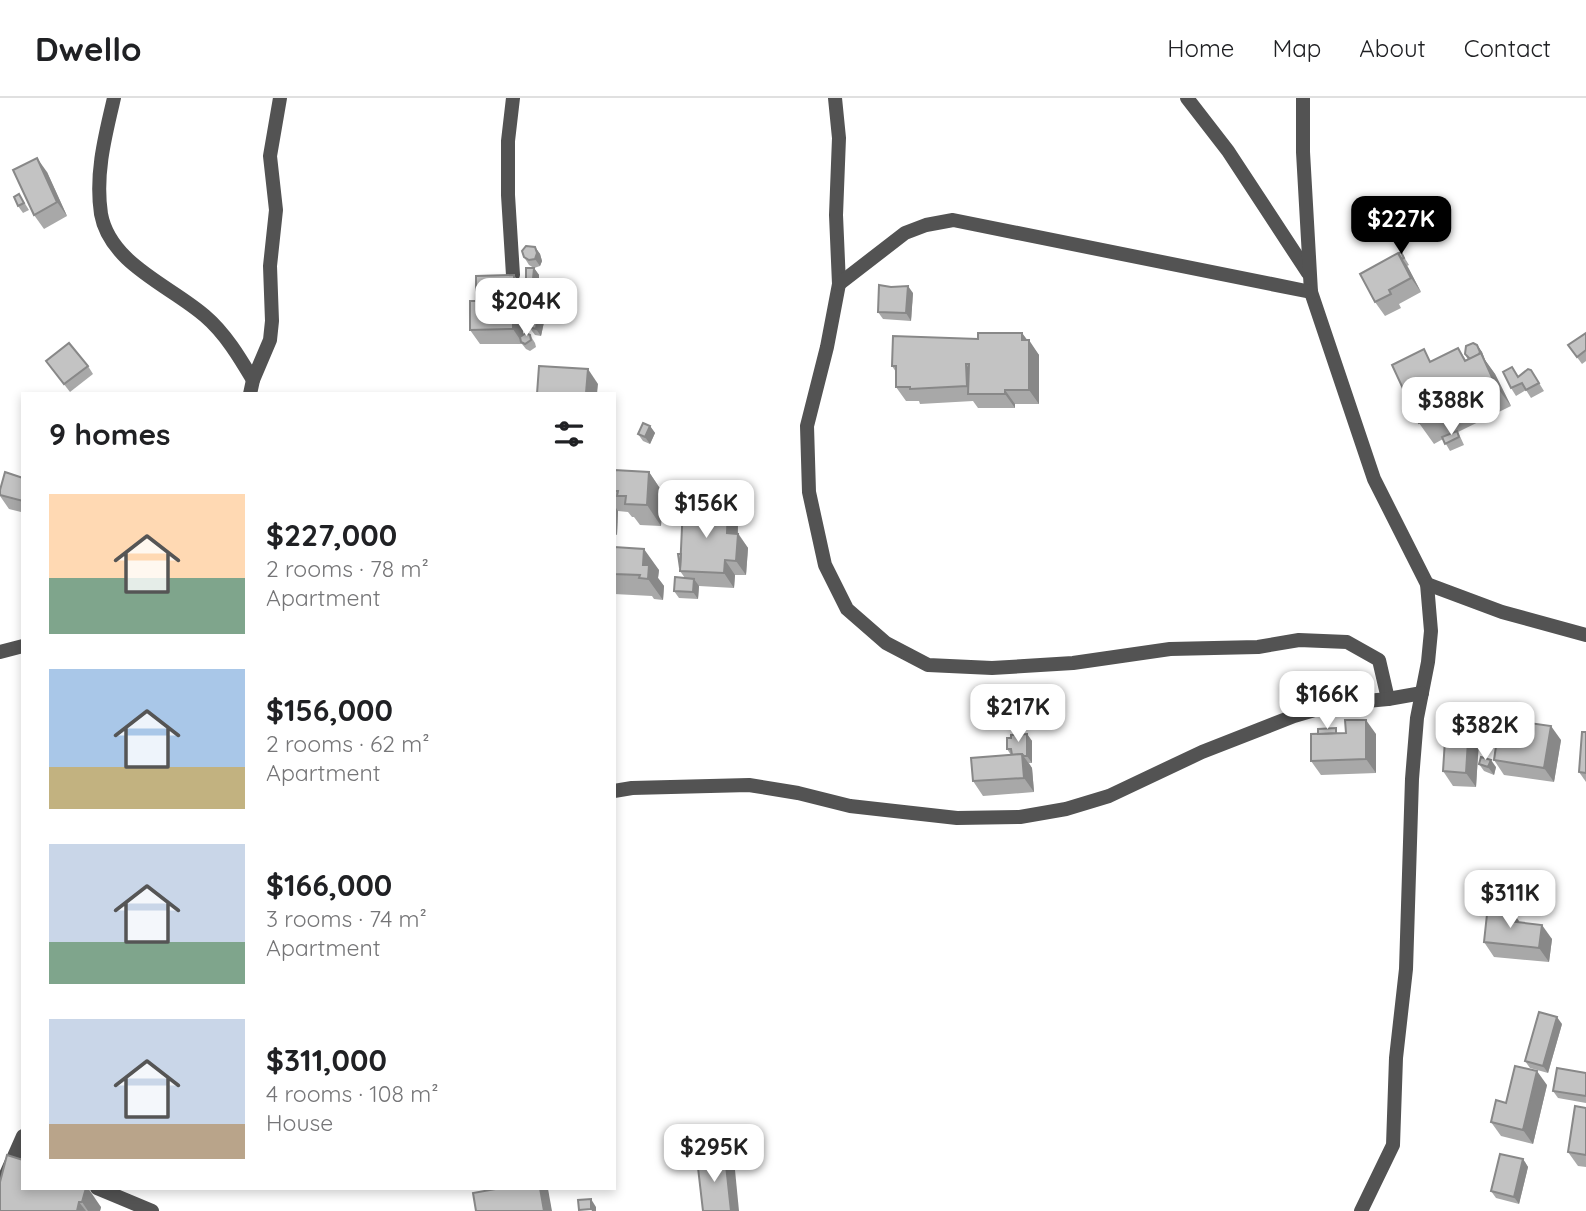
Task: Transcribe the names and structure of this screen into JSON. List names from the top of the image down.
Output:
{
  "page": {
    "header": "Dwello",
    "nav": [
      "Home",
      "Map",
      "About",
      "Contact"
    ],
    "price": [
      "$227K",
      "$204K",
      "$388K",
      "$156K",
      "$166K",
      "$217K",
      "$382K",
      "$311K",
      "$295K"
    ],
    "heading": "9 homes",
    "list": [
      {
        "name": "$227,000",
        "note": "2 rooms · 78 m² · Apartment"
      },
      {
        "name": "$156,000",
        "note": "2 rooms · 62 m² · Apartment"
      },
      {
        "name": "$166,000",
        "note": "3 rooms · 74 m² · Apartment"
      },
      {
        "name": "$311,000",
        "note": "4 rooms · 108 m² · House"
      }
    ]
  }
}
